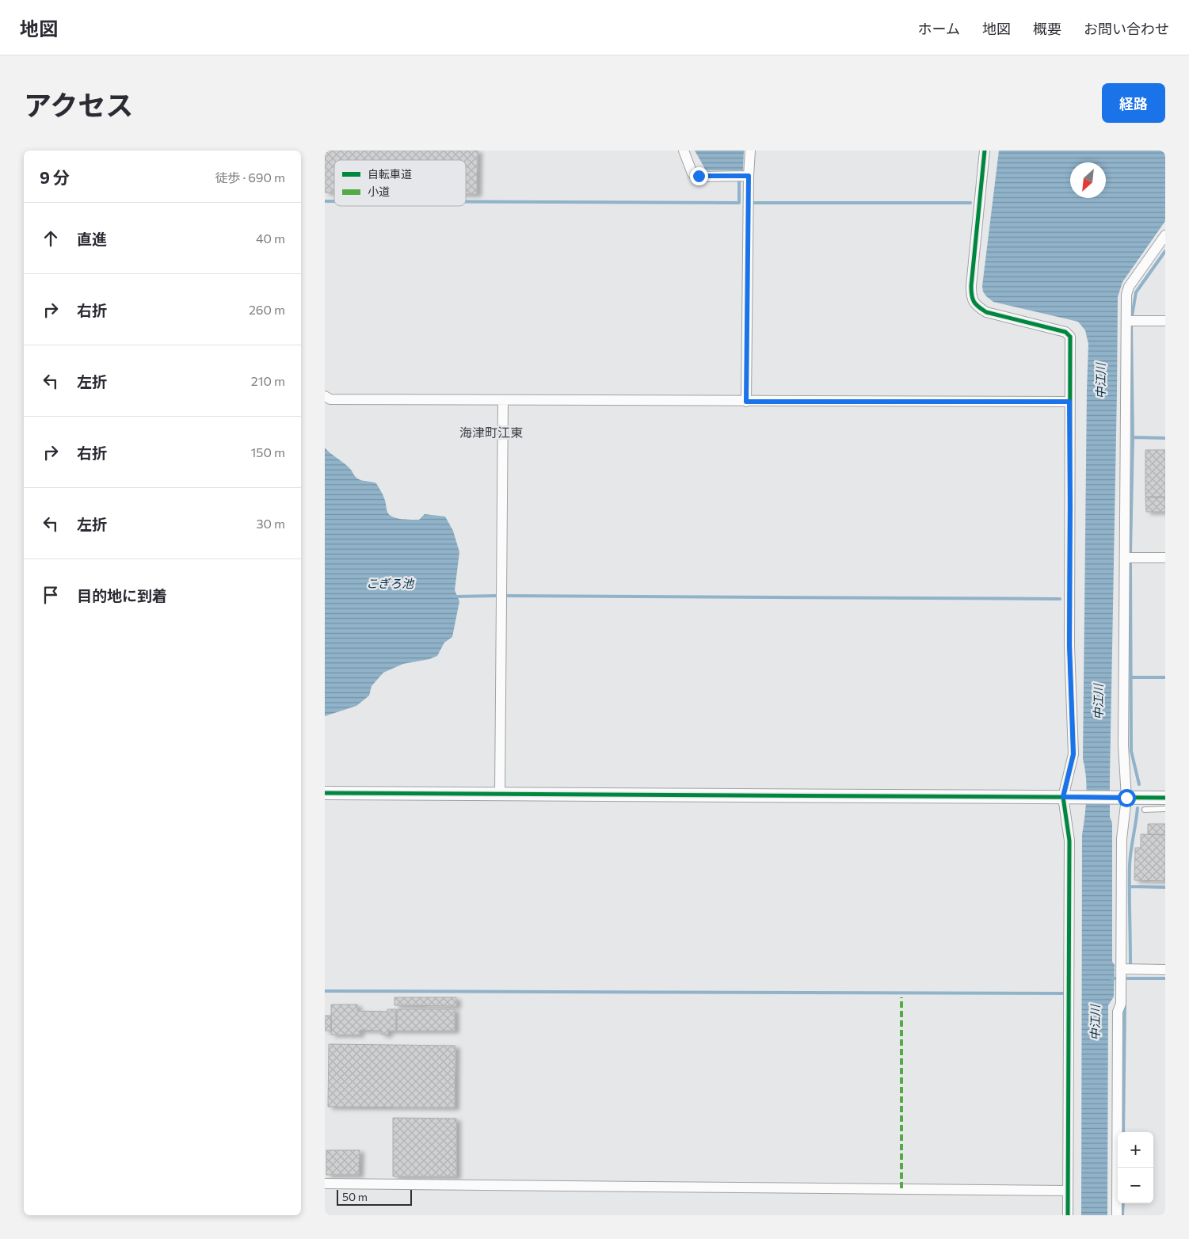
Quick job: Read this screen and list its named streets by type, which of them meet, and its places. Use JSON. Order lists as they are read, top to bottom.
{
  "districts": ["海津町江東"],
  "water": ["中江川", "こぎろ池"],
  "legend": ["自転車道", "小道"],
  "scale_bar": "50 m",
  "north": "bottom left",
  "page": {
    "header": "地図",
    "nav": [
      "ホーム",
      "地図",
      "概要",
      "お問い合わせ"
    ],
    "title": "アクセス",
    "buttons": "経路",
    "heading": ["9 分", "徒歩 · 690 m"],
    "list": [
      ["直進", "40 m"],
      ["右折", "260 m"],
      ["左折", "210 m"],
      ["右折", "150 m"],
      ["左折", "30 m"],
      "目的地に到着"
    ],
    "map_buttons": ["+", "−"],
    "scale": "50 m"
  }
}
